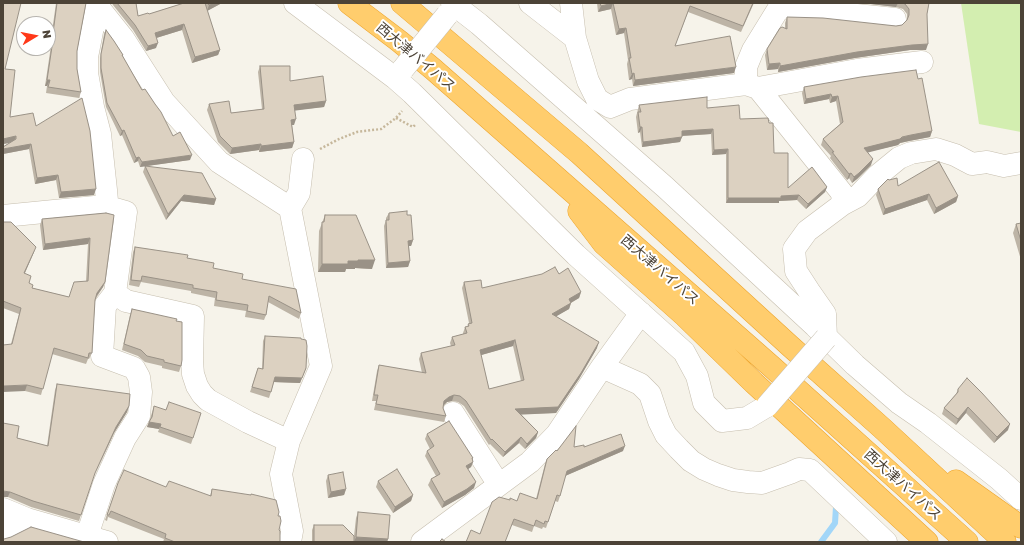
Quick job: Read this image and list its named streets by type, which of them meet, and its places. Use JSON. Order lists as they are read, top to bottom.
{
  "streets": {
    "highway": ["西大津バイパス"]
  },
  "north": "right"
}
